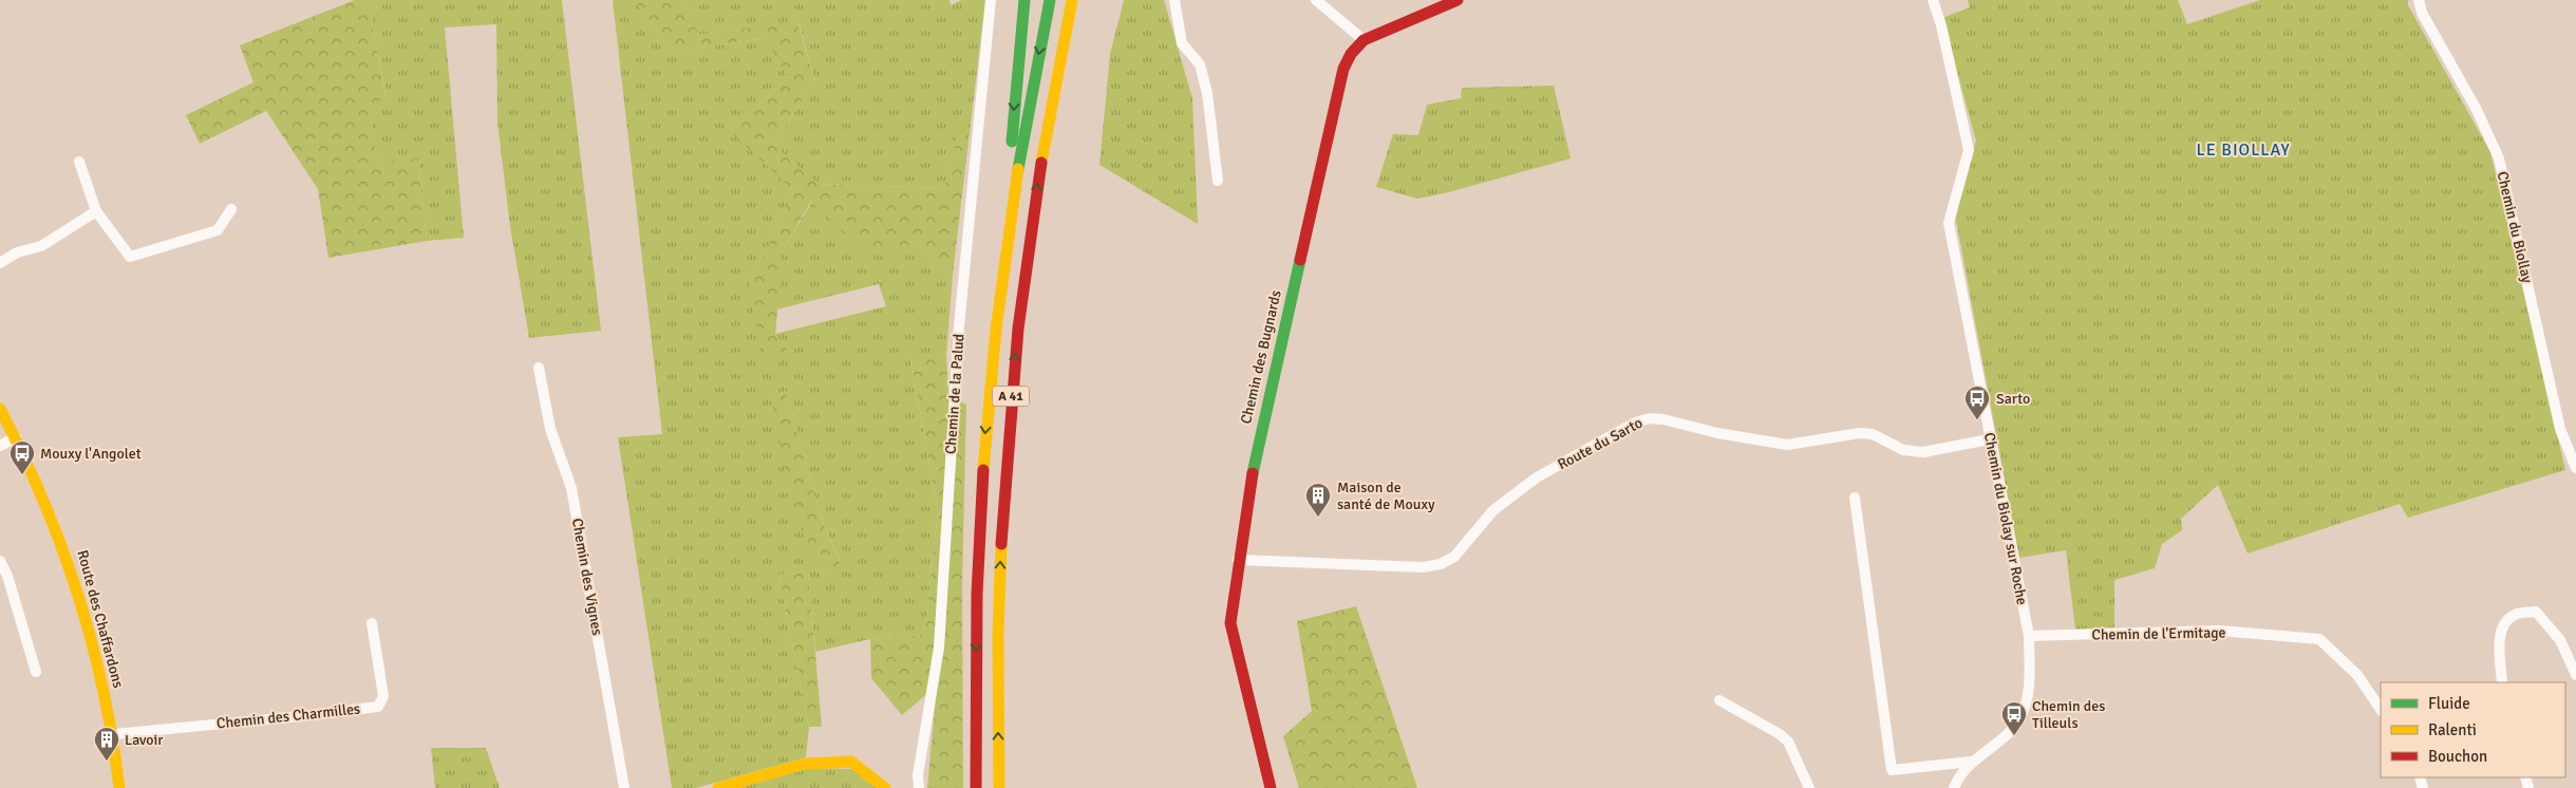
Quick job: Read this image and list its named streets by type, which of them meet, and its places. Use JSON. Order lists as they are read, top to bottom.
{
  "streets": {
    "main road": ["Chemin des Bugnards", "A 41", "Route des Chaffardons"],
    "street": [
      "Chemin du Biollay",
      "Chemin de la Palud",
      "Route du Sarto",
      "Chemin du Biolay sur Roche",
      "Chemin des Vignes",
      "Chemin de l'Ermitage",
      "Chemin des Charmilles"
    ]
  },
  "crossings": [
    ["Chemin des Bugnards", "Route du Sarto"],
    ["Route du Sarto", "Chemin du Biolay sur Roche"],
    ["Chemin du Biolay sur Roche", "Chemin de l'Ermitage"],
    ["Route des Chaffardons", "Chemin des Charmilles"]
  ],
  "districts": ["LE BIOLLAY"],
  "places": {
    "bus stop": ["Sarto", "Mouxy l'Angolet", "Chemin des Tilleuls"],
    "building": ["Maison de santé de Mouxy", "Lavoir"]
  },
  "legend": ["Fluide", "Ralenti", "Bouchon"]
}
